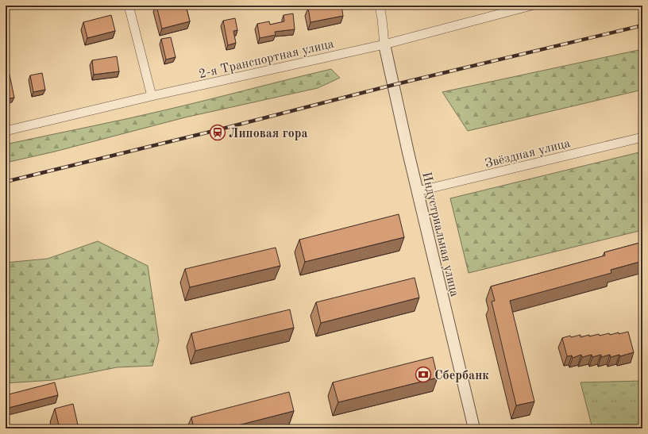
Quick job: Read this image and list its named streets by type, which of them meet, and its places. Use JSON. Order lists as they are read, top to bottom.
{
  "streets": {
    "street": ["2-я Транспортная улица", "Звёздная улица", "Индустриальная улица"]
  },
  "crossings": [
    ["2-я Транспортная улица", "Индустриальная улица"],
    ["Звёздная улица", "Индустриальная улица"]
  ],
  "places": {
    "station": ["Липовая гора"],
    "bank": ["Сбербанк"]
  }
}
